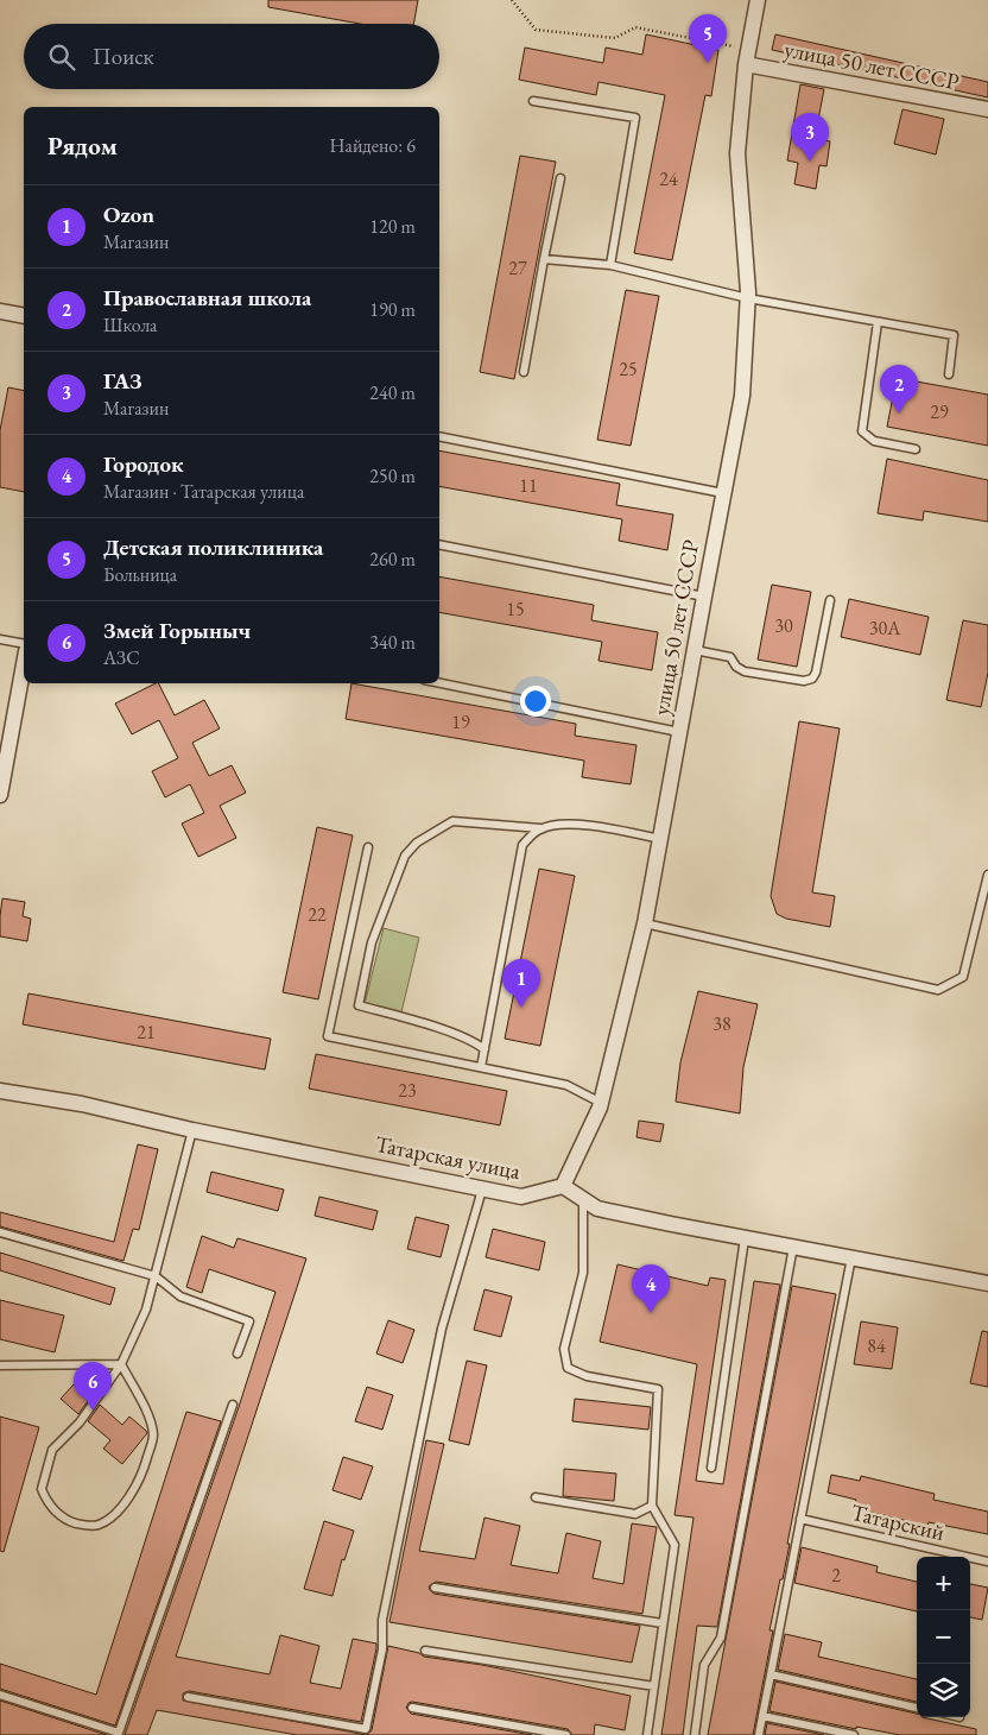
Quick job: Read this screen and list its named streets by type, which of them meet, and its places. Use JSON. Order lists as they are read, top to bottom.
{
  "streets": {
    "street": ["улица 50 лет СССР", "Татарская улица"],
    "lane": ["Татарский"]
  },
  "crossings": [
    ["улица 50 лет СССР", "Татарская улица"]
  ],
  "house_numbers": [
    "24",
    "27",
    "25",
    "29",
    "11",
    "15",
    "30",
    "30А",
    "19",
    "22",
    "38",
    "21",
    "23",
    "84",
    "2"
  ],
  "page": {
    "pins": [
      "5",
      "3",
      "2",
      "1",
      "4",
      "6"
    ],
    "search": "Поиск",
    "heading": ["Рядом", "Найдено: 6"],
    "list": [
      {
        "mark": "1",
        "name": "Ozon",
        "note": "Магазин",
        "value": "120 m"
      },
      {
        "mark": "2",
        "name": "Православная школа",
        "note": "Школа",
        "value": "190 m"
      },
      {
        "mark": "3",
        "name": "ГАЗ",
        "note": "Магазин",
        "value": "240 m"
      },
      {
        "mark": "4",
        "name": "Городок",
        "note": "Магазин · Татарская улица",
        "value": "250 m"
      },
      {
        "mark": "5",
        "name": "Детская поликлиника",
        "note": "Больница",
        "value": "260 m"
      },
      {
        "mark": "6",
        "name": "Змей Горыныч",
        "note": "АЗС",
        "value": "340 m"
      }
    ],
    "map_buttons": ["+", "−"]
  }
}
